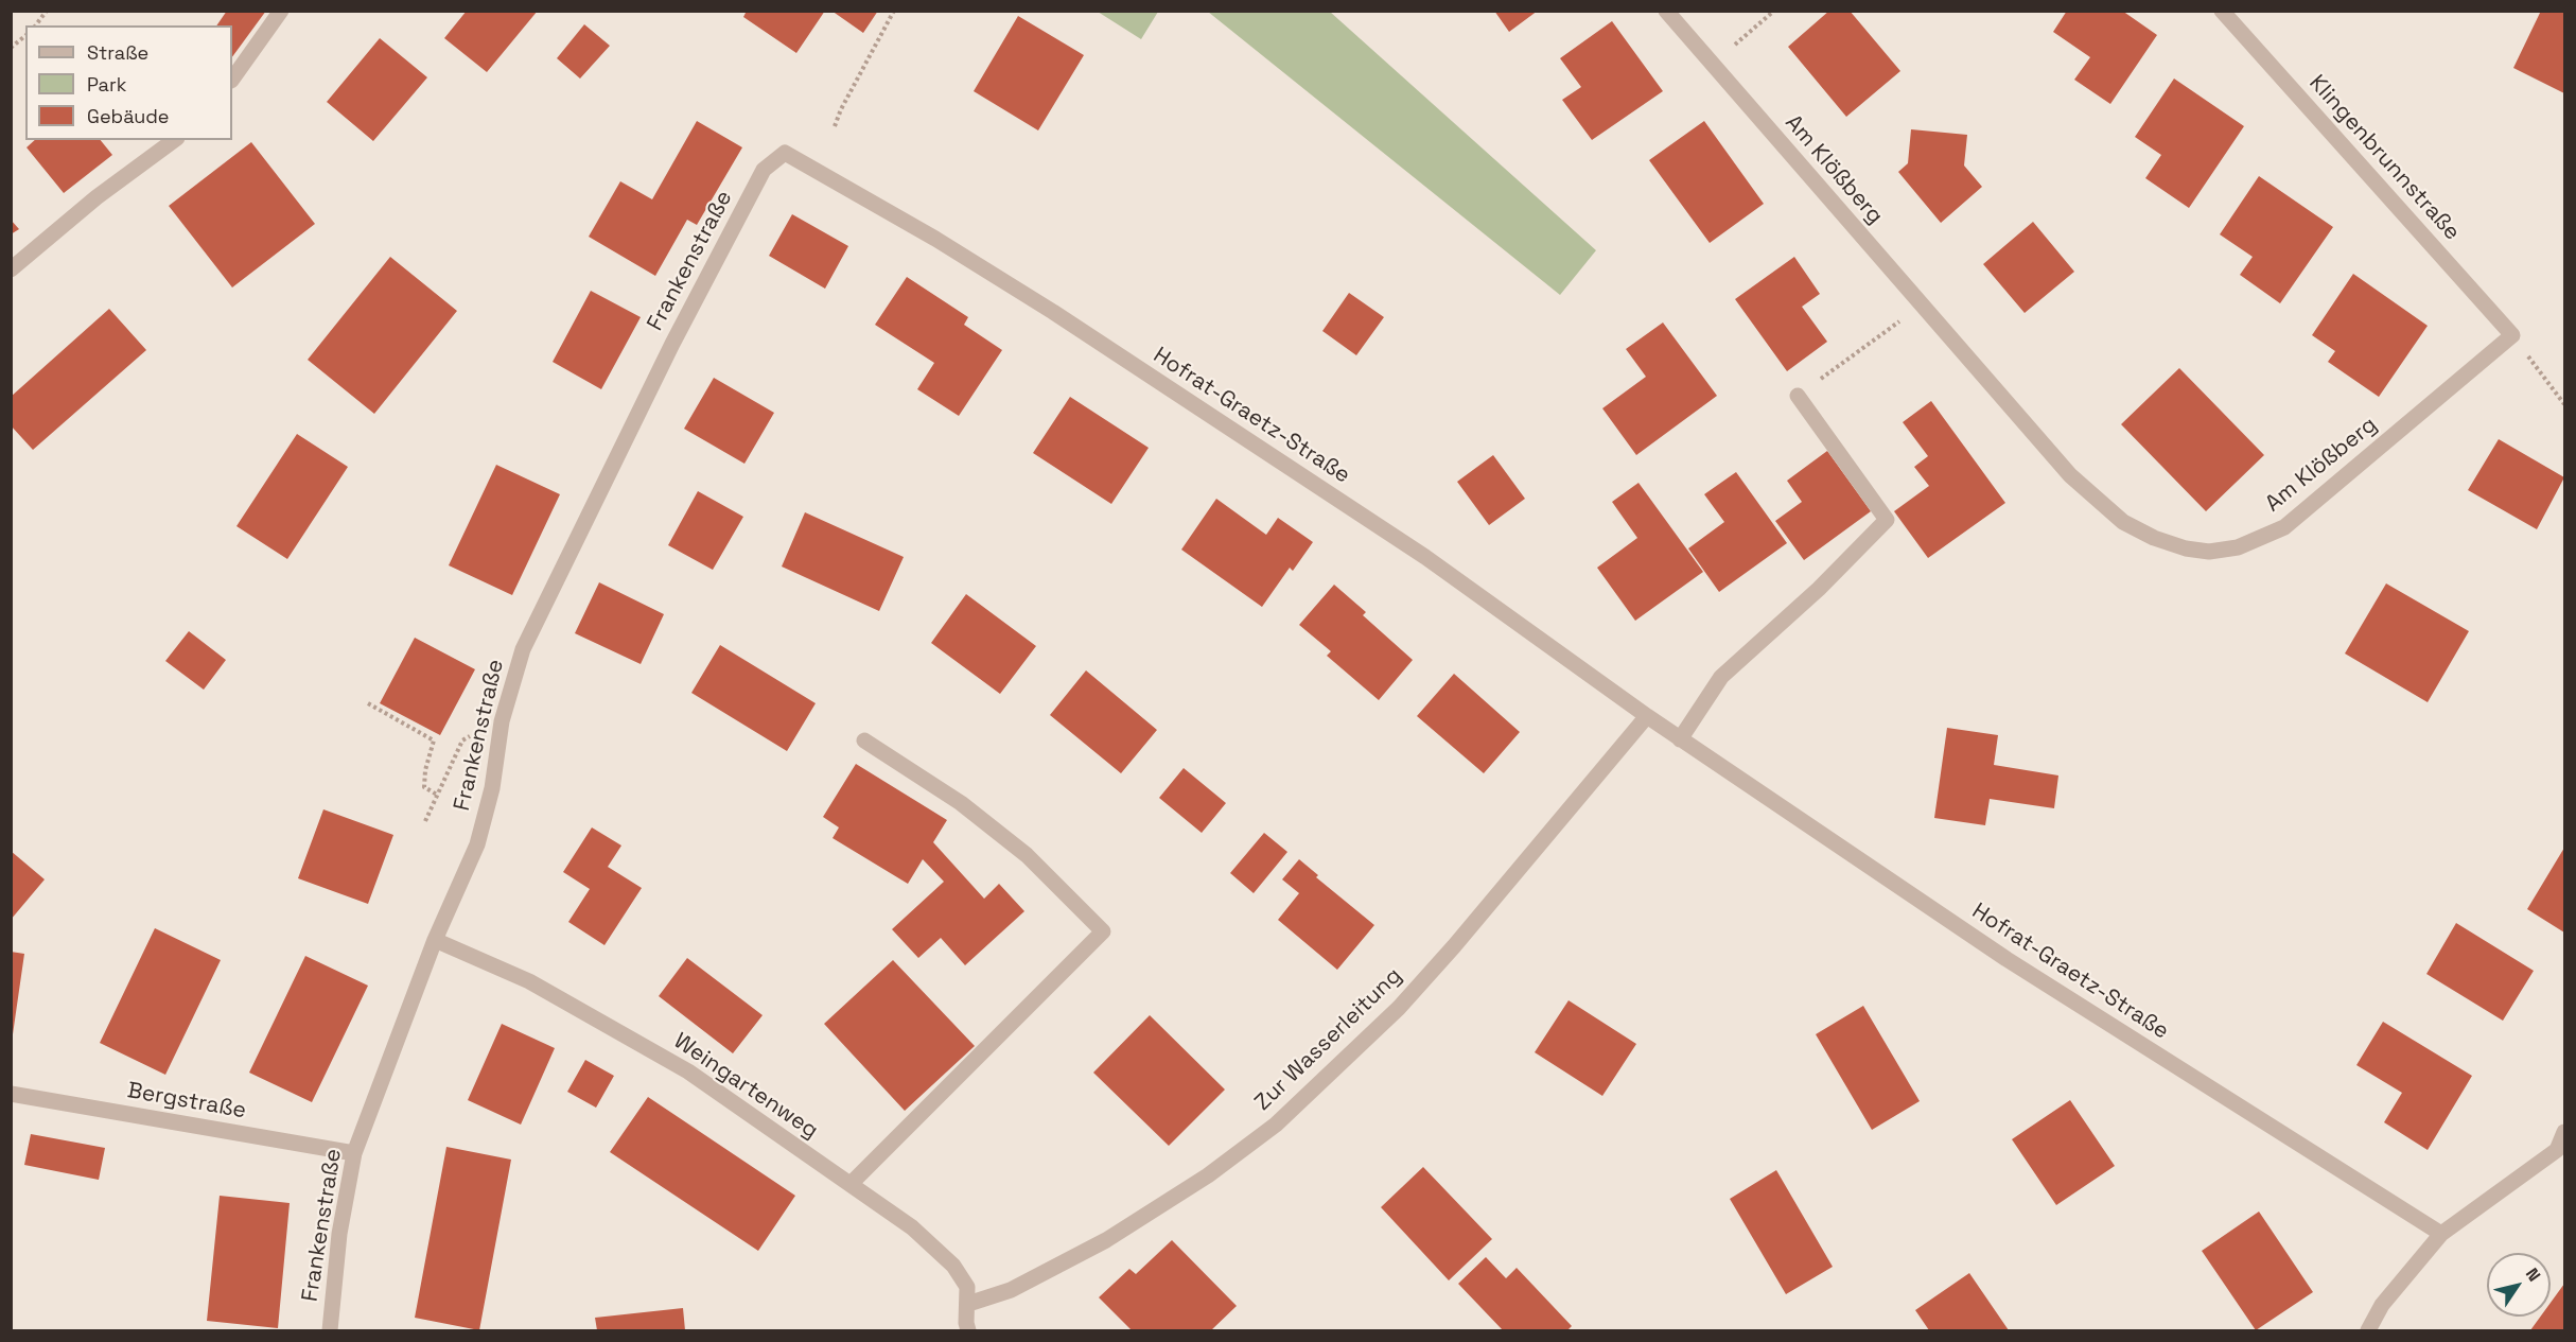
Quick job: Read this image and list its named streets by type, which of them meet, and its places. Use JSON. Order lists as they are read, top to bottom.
{
  "streets": {
    "street": [
      "Klingenbrunnstraße",
      "Am Klößberg",
      "Frankenstraße",
      "Hofrat-Graetz-Straße",
      "Zur Wasserleitung",
      "Weingartenweg",
      "Bergstraße"
    ]
  },
  "crossings": [
    ["Klingenbrunnstraße", "Am Klößberg"],
    ["Frankenstraße", "Hofrat-Graetz-Straße"],
    ["Frankenstraße", "Weingartenweg"],
    ["Frankenstraße", "Bergstraße"],
    ["Hofrat-Graetz-Straße", "Zur Wasserleitung"],
    ["Zur Wasserleitung", "Weingartenweg"]
  ],
  "legend": ["Straße", "Park", "Gebäude"],
  "north": "top right"
}
